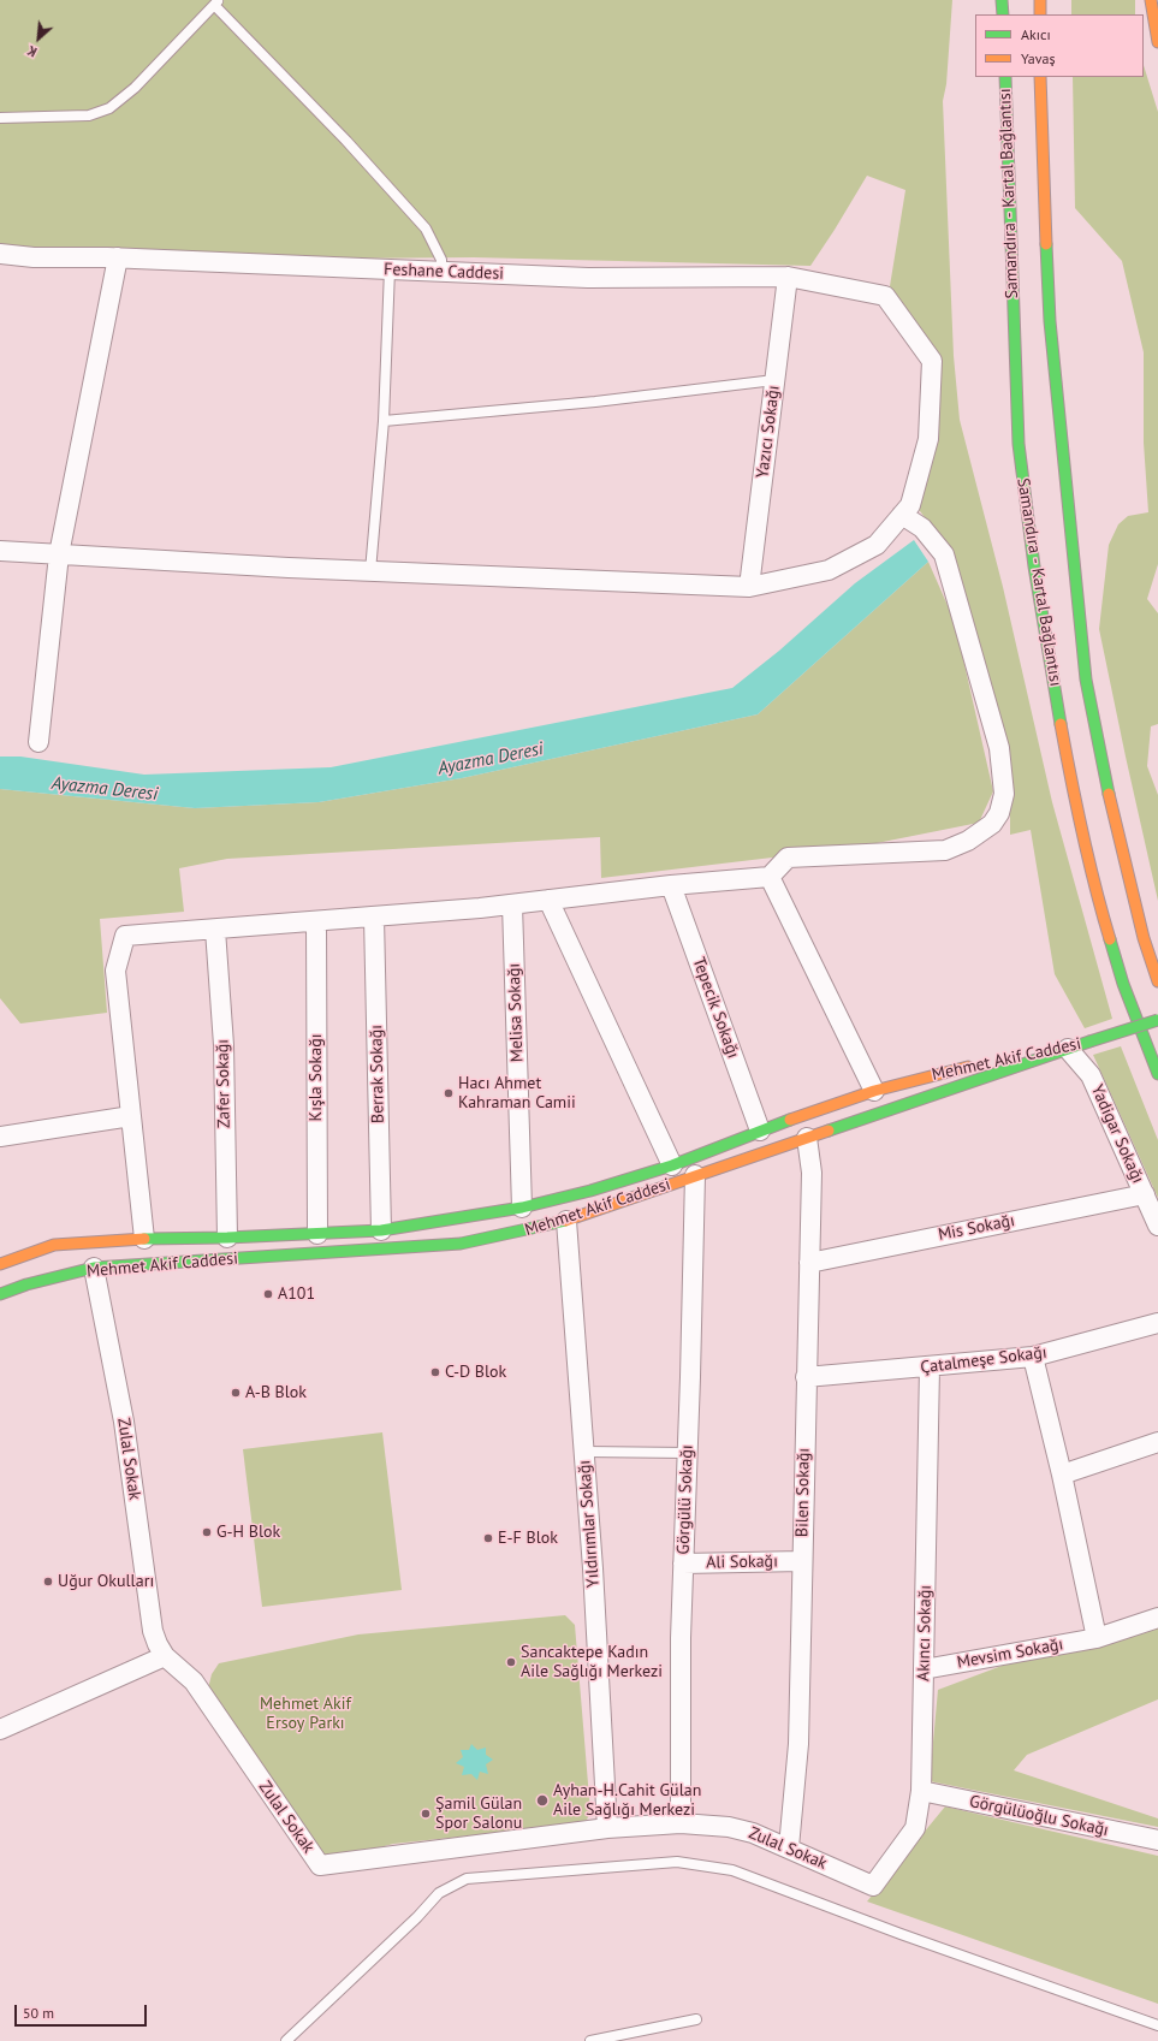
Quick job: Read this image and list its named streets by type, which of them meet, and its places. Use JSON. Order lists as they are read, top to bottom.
{
  "streets": {
    "main road": ["Samandıra - Kartal Bağlantısı", "Mehmet Akif Caddesi"],
    "street": [
      "Feshane Caddesi",
      "Yazıcı Sokağı",
      "Tepecik Sokağı",
      "Melisa Sokağı",
      "Berrak Sokağı",
      "Kışla Sokağı",
      "Zafer Sokağı",
      "Yadigar Sokağı",
      "Mis Sokağı",
      "Çatalmeşe Sokağı",
      "Zulal Sokak",
      "Bilen Sokağı",
      "Görgülü Sokağı",
      "Yıldırımlar Sokağı",
      "Ali Sokağı",
      "Akıncı Sokağı",
      "Mevsim Sokağı",
      "Görgülüoğlu Sokağı"
    ]
  },
  "crossings": [
    ["Feshane Caddesi", "Yazıcı Sokağı"],
    ["Tepecik Sokağı", "Mehmet Akif Caddesi"],
    ["Melisa Sokağı", "Mehmet Akif Caddesi"],
    ["Mehmet Akif Caddesi", "Berrak Sokağı"],
    ["Mehmet Akif Caddesi", "Kışla Sokağı"],
    ["Mehmet Akif Caddesi", "Zafer Sokağı"],
    ["Mehmet Akif Caddesi", "Yadigar Sokağı"],
    ["Mehmet Akif Caddesi", "Zulal Sokak"],
    ["Mehmet Akif Caddesi", "Bilen Sokağı"],
    ["Mehmet Akif Caddesi", "Görgülü Sokağı"],
    ["Mehmet Akif Caddesi", "Yıldırımlar Sokağı"],
    ["Yadigar Sokağı", "Mis Sokağı"],
    ["Mis Sokağı", "Bilen Sokağı"],
    ["Çatalmeşe Sokağı", "Bilen Sokağı"],
    ["Çatalmeşe Sokağı", "Akıncı Sokağı"],
    ["Zulal Sokak", "Bilen Sokağı"],
    ["Zulal Sokak", "Görgülü Sokağı"],
    ["Zulal Sokak", "Yıldırımlar Sokağı"],
    ["Zulal Sokak", "Akıncı Sokağı"],
    ["Bilen Sokağı", "Ali Sokağı"],
    ["Görgülü Sokağı", "Ali Sokağı"],
    ["Akıncı Sokağı", "Mevsim Sokağı"],
    ["Akıncı Sokağı", "Görgülüoğlu Sokağı"]
  ],
  "water": ["Ayazma Deresi"],
  "parks": ["Mehmet Akif Ersoy Parkı"],
  "places": [
    "Hacı Ahmet Kahraman Camii",
    "A101",
    "C-D Blok",
    "A-B Blok",
    "G-H Blok",
    "E-F Blok",
    "Uğur Okulları",
    "Sancaktepe Kadın Aile Sağlığı Merkezi",
    "Ayhan-H.Cahit Gülan Aile Sağlığı Merkezi",
    "Şamil Gülan Spor Salonu"
  ],
  "legend": ["Akıcı", "Yavaş"],
  "scale_bar": "50 m",
  "north": "bottom left"
}
